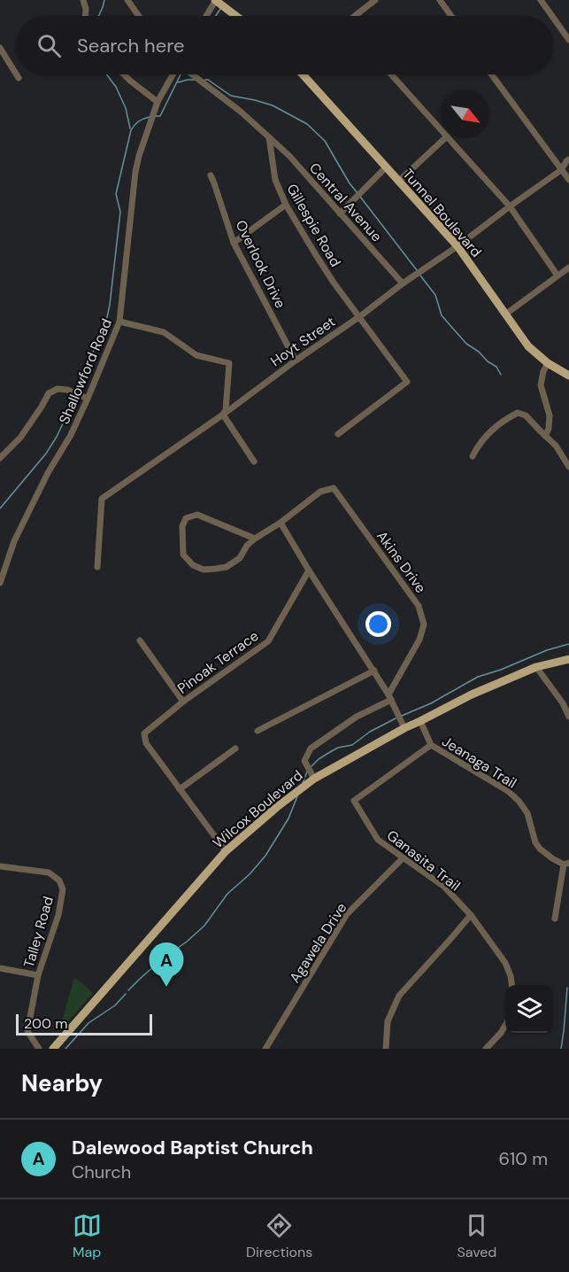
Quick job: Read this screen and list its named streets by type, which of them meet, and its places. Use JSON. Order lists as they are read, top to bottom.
{
  "streets": {
    "main road": ["Tunnel Boulevard", "Wilcox Boulevard"],
    "street": [
      "Central Avenue",
      "Gillespie Road",
      "Overlook Drive",
      "Hoyt Street",
      "Shallowford Road",
      "Akins Drive",
      "Pinoak Terrace",
      "Jeanaga Trail",
      "Ganasita Trail",
      "Talley Road",
      "Agawela Drive"
    ]
  },
  "crossings": [
    ["Central Avenue", "Gillespie Road"],
    ["Central Avenue", "Hoyt Street"],
    ["Tunnel Boulevard", "Hoyt Street"],
    ["Gillespie Road", "Hoyt Street"],
    ["Overlook Drive", "Hoyt Street"],
    ["Jeanaga Trail", "Wilcox Boulevard"],
    ["Jeanaga Trail", "Ganasita Trail"],
    ["Ganasita Trail", "Agawela Drive"]
  ],
  "scale_bar": "200 m",
  "north": "bottom right",
  "page": {
    "search": "Search here",
    "pins": "A",
    "scale": "200 m",
    "heading": "Nearby",
    "list": [
      {
        "mark": "A",
        "name": "Dalewood Baptist Church",
        "note": "Church",
        "value": "610 m"
      }
    ],
    "nav": ["Map", "Directions", "Saved"]
  }
}
